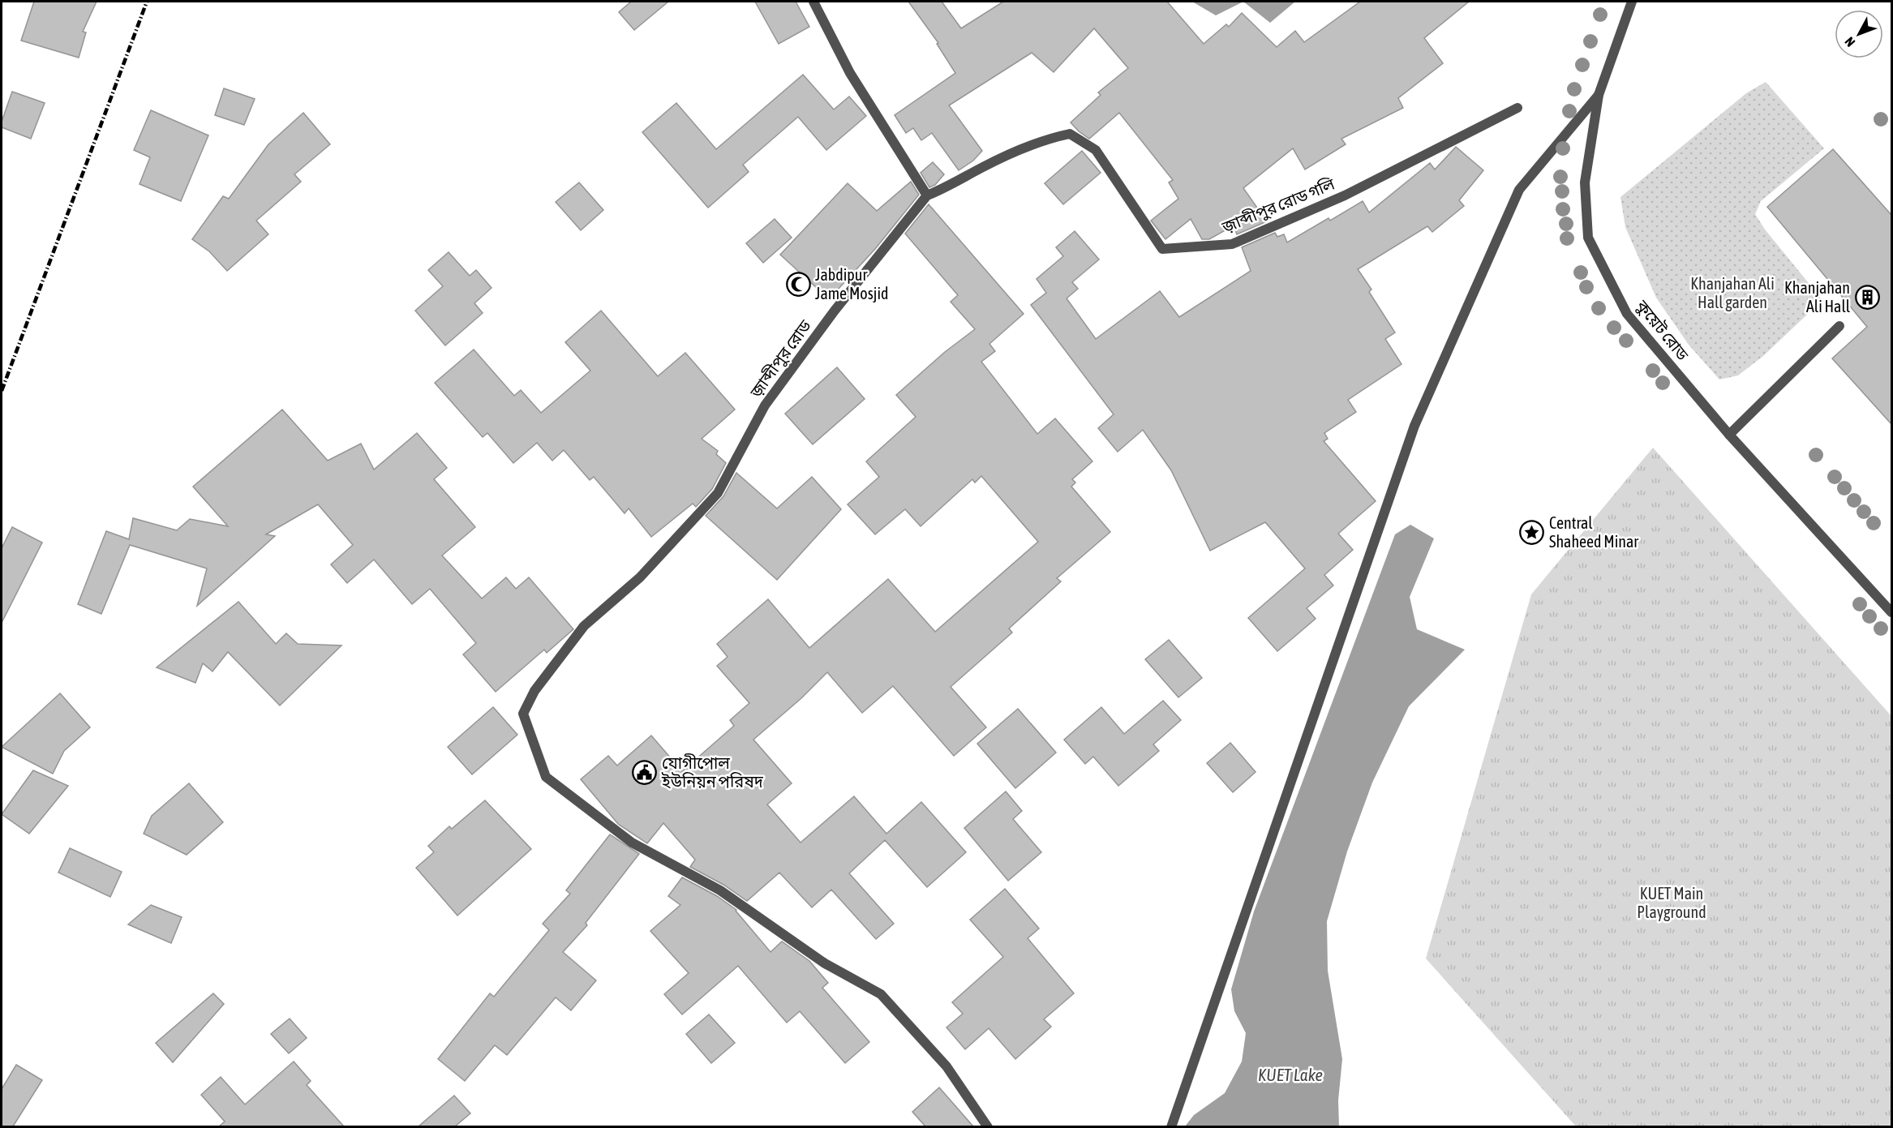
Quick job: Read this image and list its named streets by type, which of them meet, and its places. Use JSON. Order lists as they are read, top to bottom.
{
  "streets": {
    "street": ["জ়াব্দীপুর রোড গলি", "কুয়েট রোড", "জ়াব্দীপুর রোড"]
  },
  "crossings": [
    ["জ়াব্দীপুর রোড গলি", "জ়াব্দীপুর রোড"]
  ],
  "water": ["KUET Lake"],
  "parks": ["Khanjahan Ali Hall garden", "KUET Main Playground"],
  "places": {
    "mosque": ["Jabdipur Jame Mosjid"],
    "building": ["Khanjahan Ali Hall"],
    "place": ["Central Shaheed Minar"],
    "public building": ["যোগীপোল ইউনিয়ন পরিষদ"]
  },
  "north": "bottom left"
}
